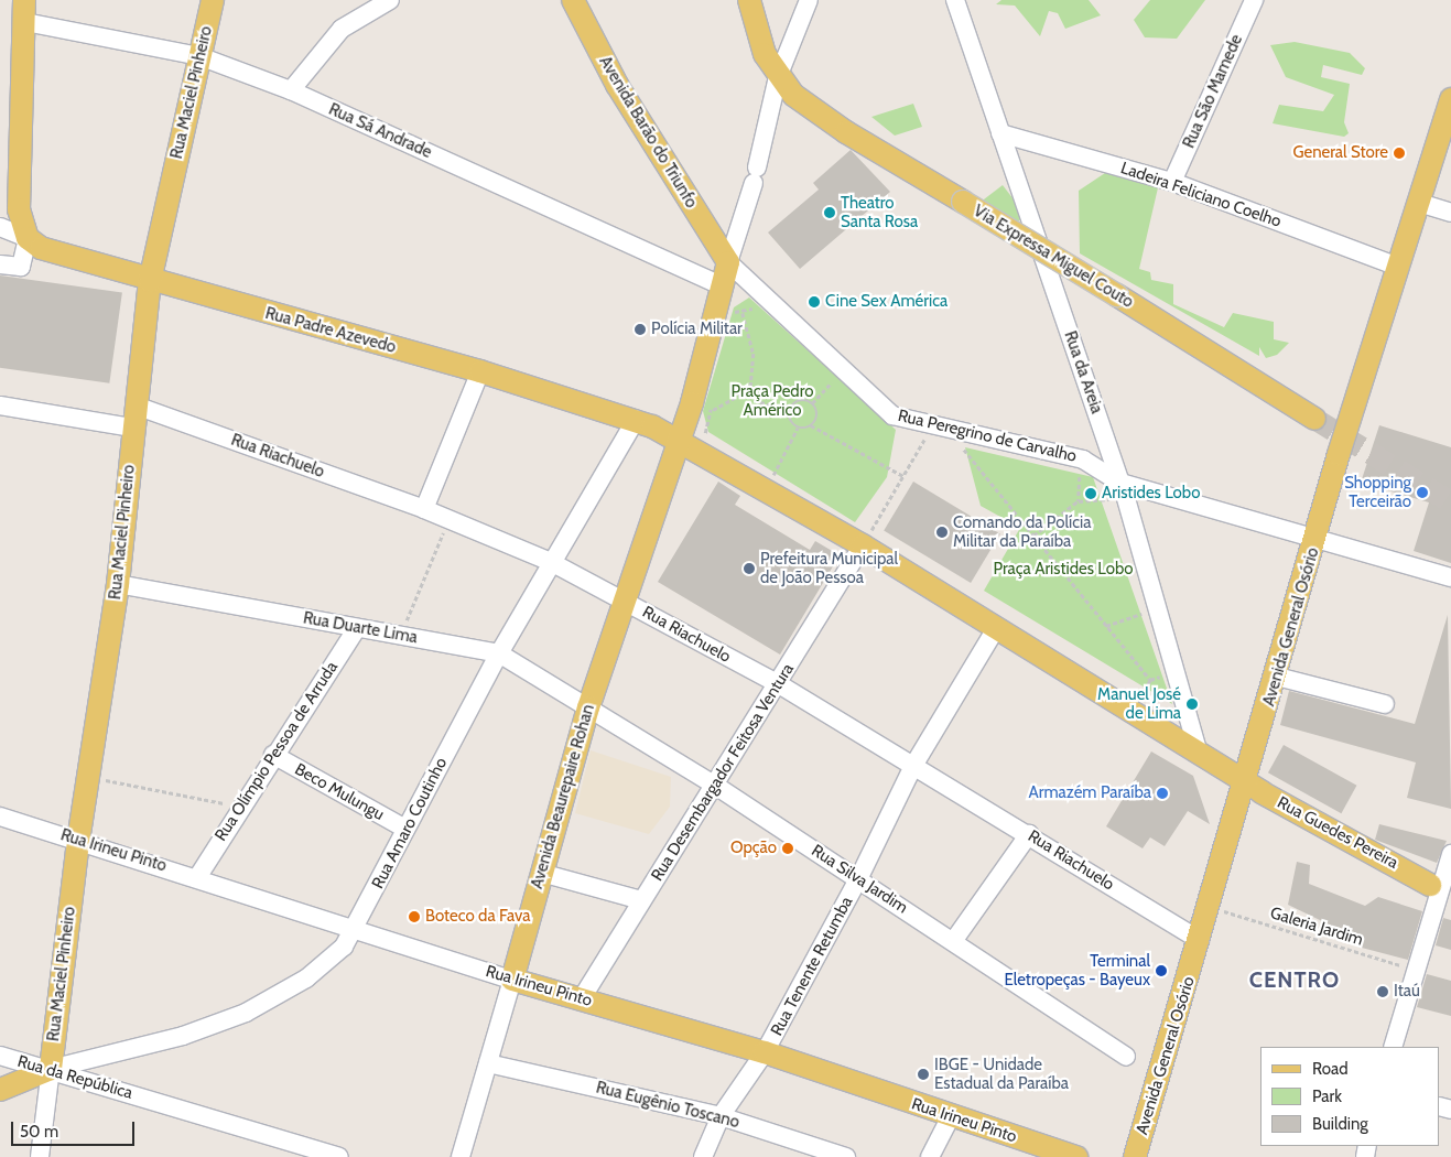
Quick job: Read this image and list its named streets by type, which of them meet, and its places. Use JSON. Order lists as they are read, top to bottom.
{
  "streets": {
    "main road": [
      "Rua Maciel Pinheiro",
      "Avenida Barão do Triunfo",
      "Via Expressa Miguel Couto",
      "Rua Padre Azevedo",
      "Avenida General Osório",
      "Avenida Beaurepaire Rohan",
      "Rua Guedes Pereira",
      "Rua Irineu Pinto"
    ],
    "street": [
      "Rua São Mamede",
      "Rua Sá Andrade",
      "Ladeira Feliciano Coelho",
      "Rua da Areia",
      "Rua Peregrino de Carvalho",
      "Rua Riachuelo",
      "Rua Duarte Lima",
      "Rua Olímpio Pessoa de Arruda",
      "Rua Desembargador Feitosa Ventura",
      "Beco Mulungu",
      "Rua Amaro Coutinho",
      "Rua Silva Jardim",
      "Rua Tenente Retumba",
      "Rua da República",
      "Rua Eugênio Toscano"
    ],
    "path": ["Galeria Jardim"]
  },
  "crossings": [
    ["Rua São Mamede", "Ladeira Feliciano Coelho"],
    ["Rua Maciel Pinheiro", "Rua Sá Andrade"],
    ["Rua Maciel Pinheiro", "Rua Padre Azevedo"],
    ["Rua Maciel Pinheiro", "Rua Riachuelo"],
    ["Rua Maciel Pinheiro", "Rua Duarte Lima"],
    ["Rua Maciel Pinheiro", "Rua Amaro Coutinho"],
    ["Rua Maciel Pinheiro", "Rua Irineu Pinto"],
    ["Rua Maciel Pinheiro", "Rua da República"],
    ["Avenida Barão do Triunfo", "Rua Peregrino de Carvalho"],
    ["Ladeira Feliciano Coelho", "Rua da Areia"],
    ["Ladeira Feliciano Coelho", "Avenida General Osório"],
    ["Rua Padre Azevedo", "Avenida Beaurepaire Rohan"],
    ["Rua Padre Azevedo", "Rua Amaro Coutinho"],
    ["Rua da Areia", "Rua Peregrino de Carvalho"],
    ["Rua Peregrino de Carvalho", "Avenida General Osório"],
    ["Rua Riachuelo", "Avenida General Osório"],
    ["Rua Riachuelo", "Rua Desembargador Feitosa Ventura"],
    ["Rua Riachuelo", "Avenida Beaurepaire Rohan"],
    ["Rua Riachuelo", "Rua Amaro Coutinho"],
    ["Rua Riachuelo", "Rua Tenente Retumba"],
    ["Avenida General Osório", "Rua Guedes Pereira"],
    ["Avenida General Osório", "Galeria Jardim"],
    ["Rua Duarte Lima", "Rua Olímpio Pessoa de Arruda"],
    ["Rua Duarte Lima", "Avenida Beaurepaire Rohan"],
    ["Rua Duarte Lima", "Rua Amaro Coutinho"],
    ["Rua Duarte Lima", "Rua Silva Jardim"],
    ["Rua Olímpio Pessoa de Arruda", "Beco Mulungu"],
    ["Rua Olímpio Pessoa de Arruda", "Rua Irineu Pinto"],
    ["Rua Desembargador Feitosa Ventura", "Rua Irineu Pinto"],
    ["Rua Desembargador Feitosa Ventura", "Rua Silva Jardim"],
    ["Beco Mulungu", "Rua Amaro Coutinho"],
    ["Avenida Beaurepaire Rohan", "Rua Irineu Pinto"],
    ["Avenida Beaurepaire Rohan", "Rua Silva Jardim"],
    ["Avenida Beaurepaire Rohan", "Rua Eugênio Toscano"],
    ["Rua Amaro Coutinho", "Rua Irineu Pinto"],
    ["Rua Amaro Coutinho", "Rua da República"],
    ["Rua Irineu Pinto", "Rua Tenente Retumba"],
    ["Rua Silva Jardim", "Rua Tenente Retumba"],
    ["Rua Tenente Retumba", "Rua Eugênio Toscano"]
  ],
  "districts": ["CENTRO"],
  "parks": ["Praça Pedro Américo", "Praça Aristides Lobo"],
  "places": [
    "General Store",
    "Theatro Santa Rosa",
    "Cine Sex América",
    "Polícia Militar",
    "Shopping Terceirão",
    "Aristides Lobo",
    "Comando da Polícia Militar da Paraíba",
    "Prefeitura Municipal de João Pessoa",
    "Manuel José de Lima",
    "Armazém Paraíba",
    "Opção",
    "Boteco da Fava",
    "Terminal Eletropeças - Bayeux",
    "Itaú",
    "IBGE - Unidade Estadual da Paraíba"
  ],
  "legend": ["Road", "Park", "Building"],
  "scale_bar": "50 m"
}
